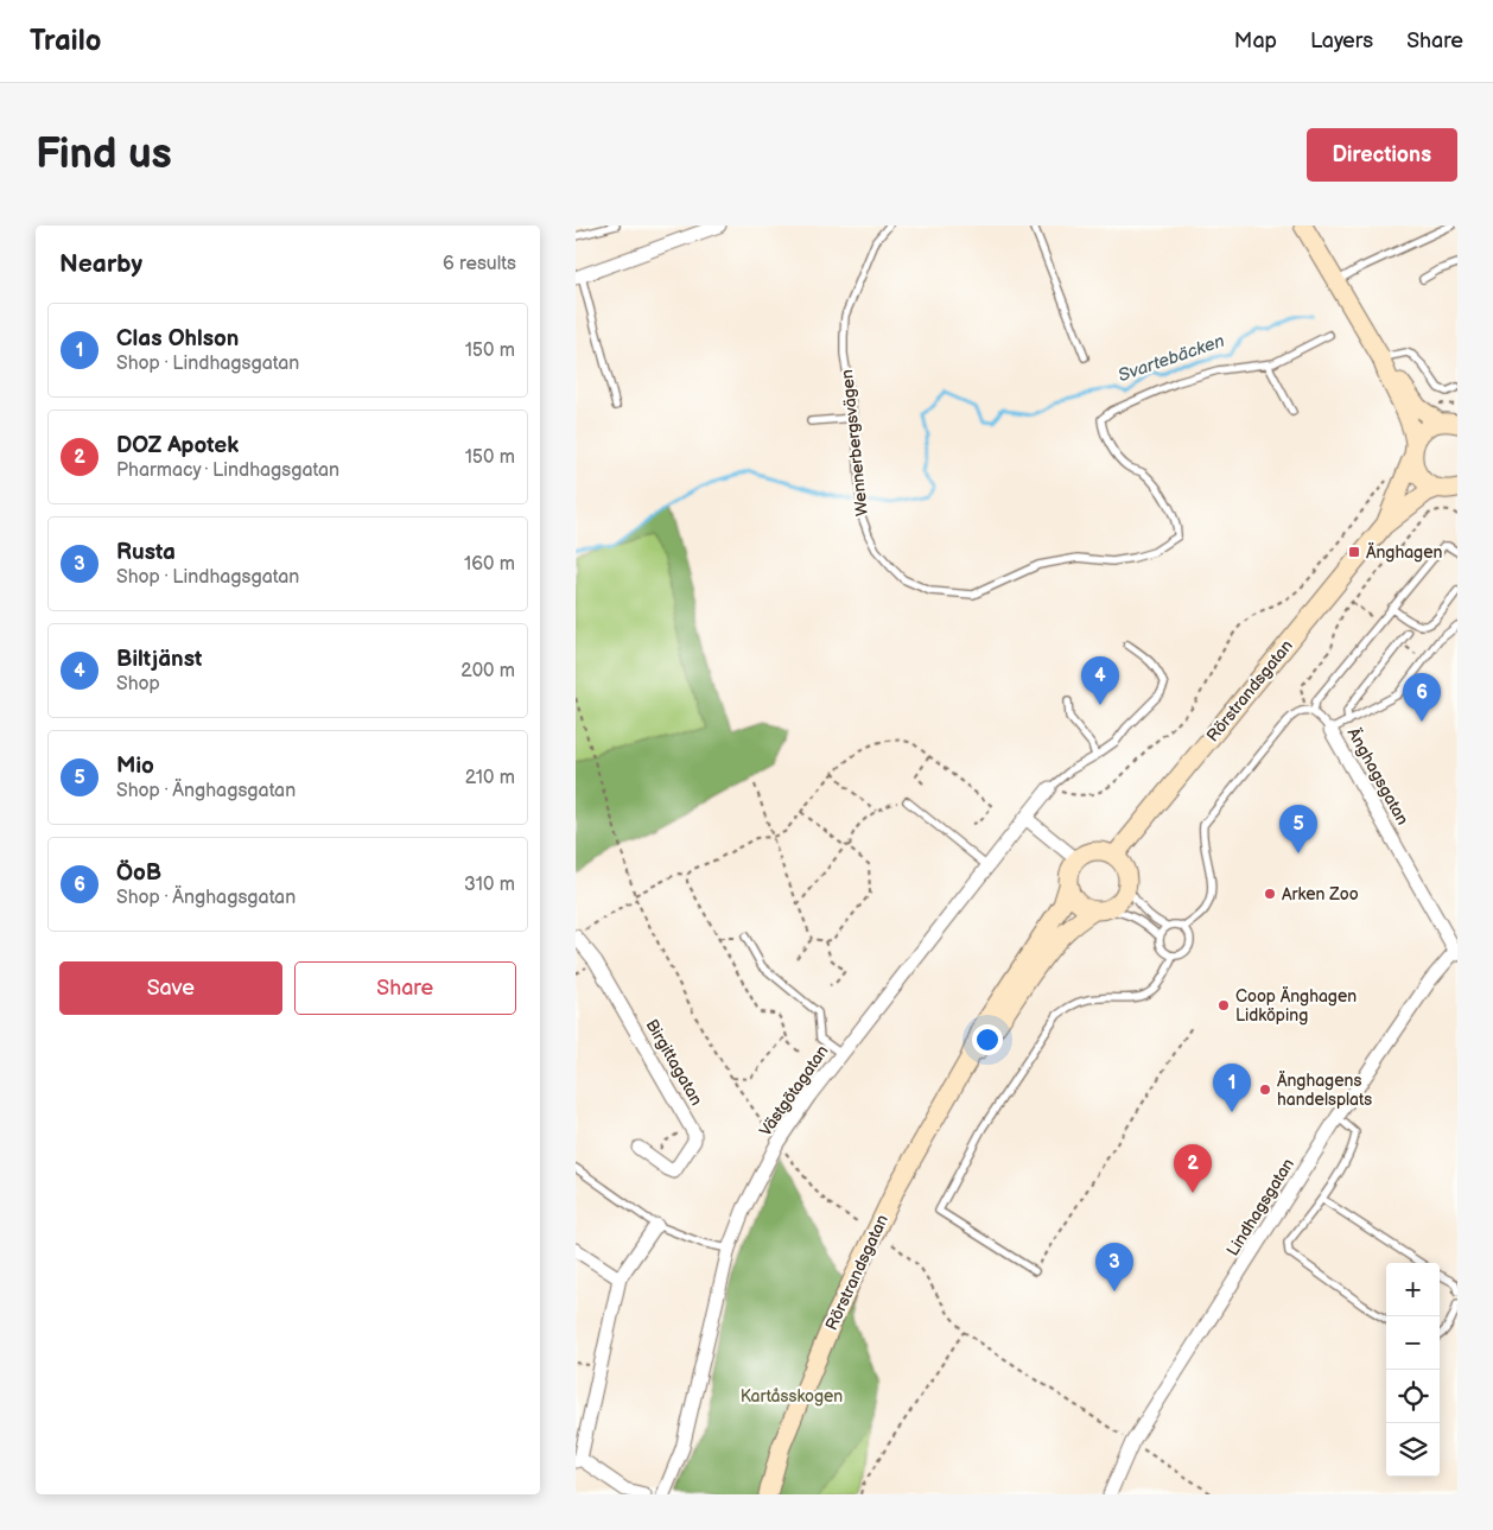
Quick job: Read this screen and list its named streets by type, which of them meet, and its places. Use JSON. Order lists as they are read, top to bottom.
{
  "streets": {
    "main road": ["Rörstrandsgatan"],
    "street": [
      "Änghagsgatan",
      "Birgittagatan",
      "Västgötagatan",
      "Lindhagsgatan"
    ],
    "lane": ["Wennerbergsvägen"]
  },
  "crossings": [
    ["Änghagsgatan", "Lindhagsgatan"]
  ],
  "water": ["Svartebäcken"],
  "parks": ["Kartåsskogen"],
  "places": {
    "transit": ["Änghagen"],
    "other": ["Arken Zoo", "Coop Änghagen Lidköping", "Änghagens handelsplats"]
  },
  "page": {
    "header": "Trailo",
    "nav": ["Map", "Layers", "Share"],
    "buttons": [
      "Directions",
      ["Save", "Share"]
    ],
    "title": "Find us",
    "heading": ["Nearby", "6 results"],
    "list": [
      {
        "mark": "1",
        "name": "Clas Ohlson",
        "note": "Shop · Lindhagsgatan",
        "value": "150 m"
      },
      {
        "mark": "2",
        "name": "DOZ Apotek",
        "note": "Pharmacy · Lindhagsgatan",
        "value": "150 m"
      },
      {
        "mark": "3",
        "name": "Rusta",
        "note": "Shop · Lindhagsgatan",
        "value": "160 m"
      },
      {
        "mark": "4",
        "name": "Biltjänst",
        "note": "Shop",
        "value": "200 m"
      },
      {
        "mark": "5",
        "name": "Mio",
        "note": "Shop · Änghagsgatan",
        "value": "210 m"
      },
      {
        "mark": "6",
        "name": "ÖoB",
        "note": "Shop · Änghagsgatan",
        "value": "310 m"
      }
    ],
    "pins": [
      "4",
      "6",
      "5",
      "1",
      "2",
      "3"
    ],
    "map_buttons": ["+", "−"]
  }
}
